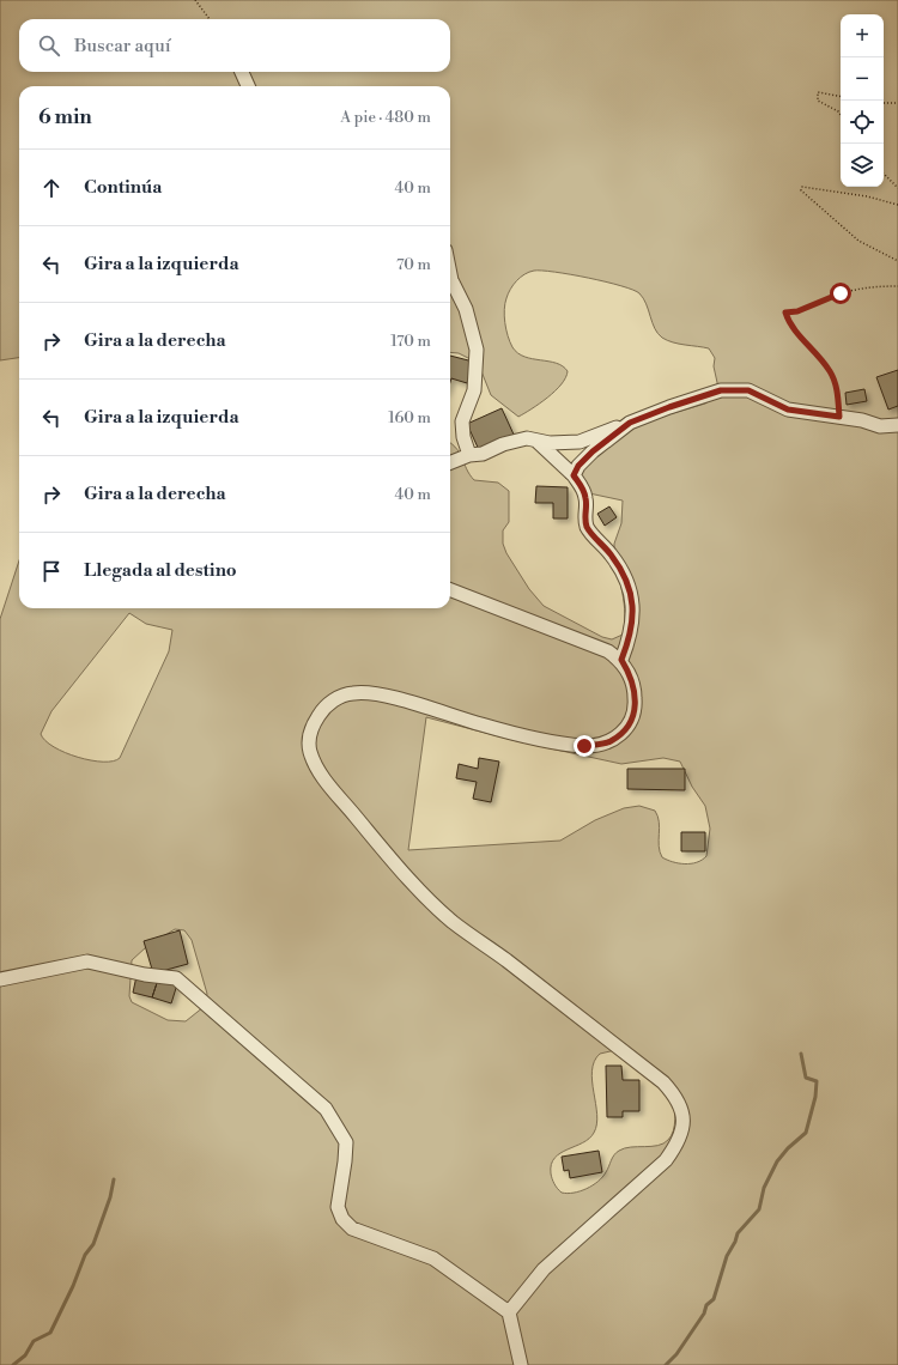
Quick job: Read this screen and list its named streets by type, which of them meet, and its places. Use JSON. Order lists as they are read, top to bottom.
{
  "page": {
    "map_buttons": ["+", "−"],
    "search": "Buscar aquí",
    "heading": ["6 min", "A pie · 480 m"],
    "list": [
      ["Continúa", "40 m"],
      ["Gira a la izquierda", "70 m"],
      ["Gira a la derecha", "170 m"],
      ["Gira a la izquierda", "160 m"],
      ["Gira a la derecha", "40 m"],
      "Llegada al destino"
    ]
  }
}
